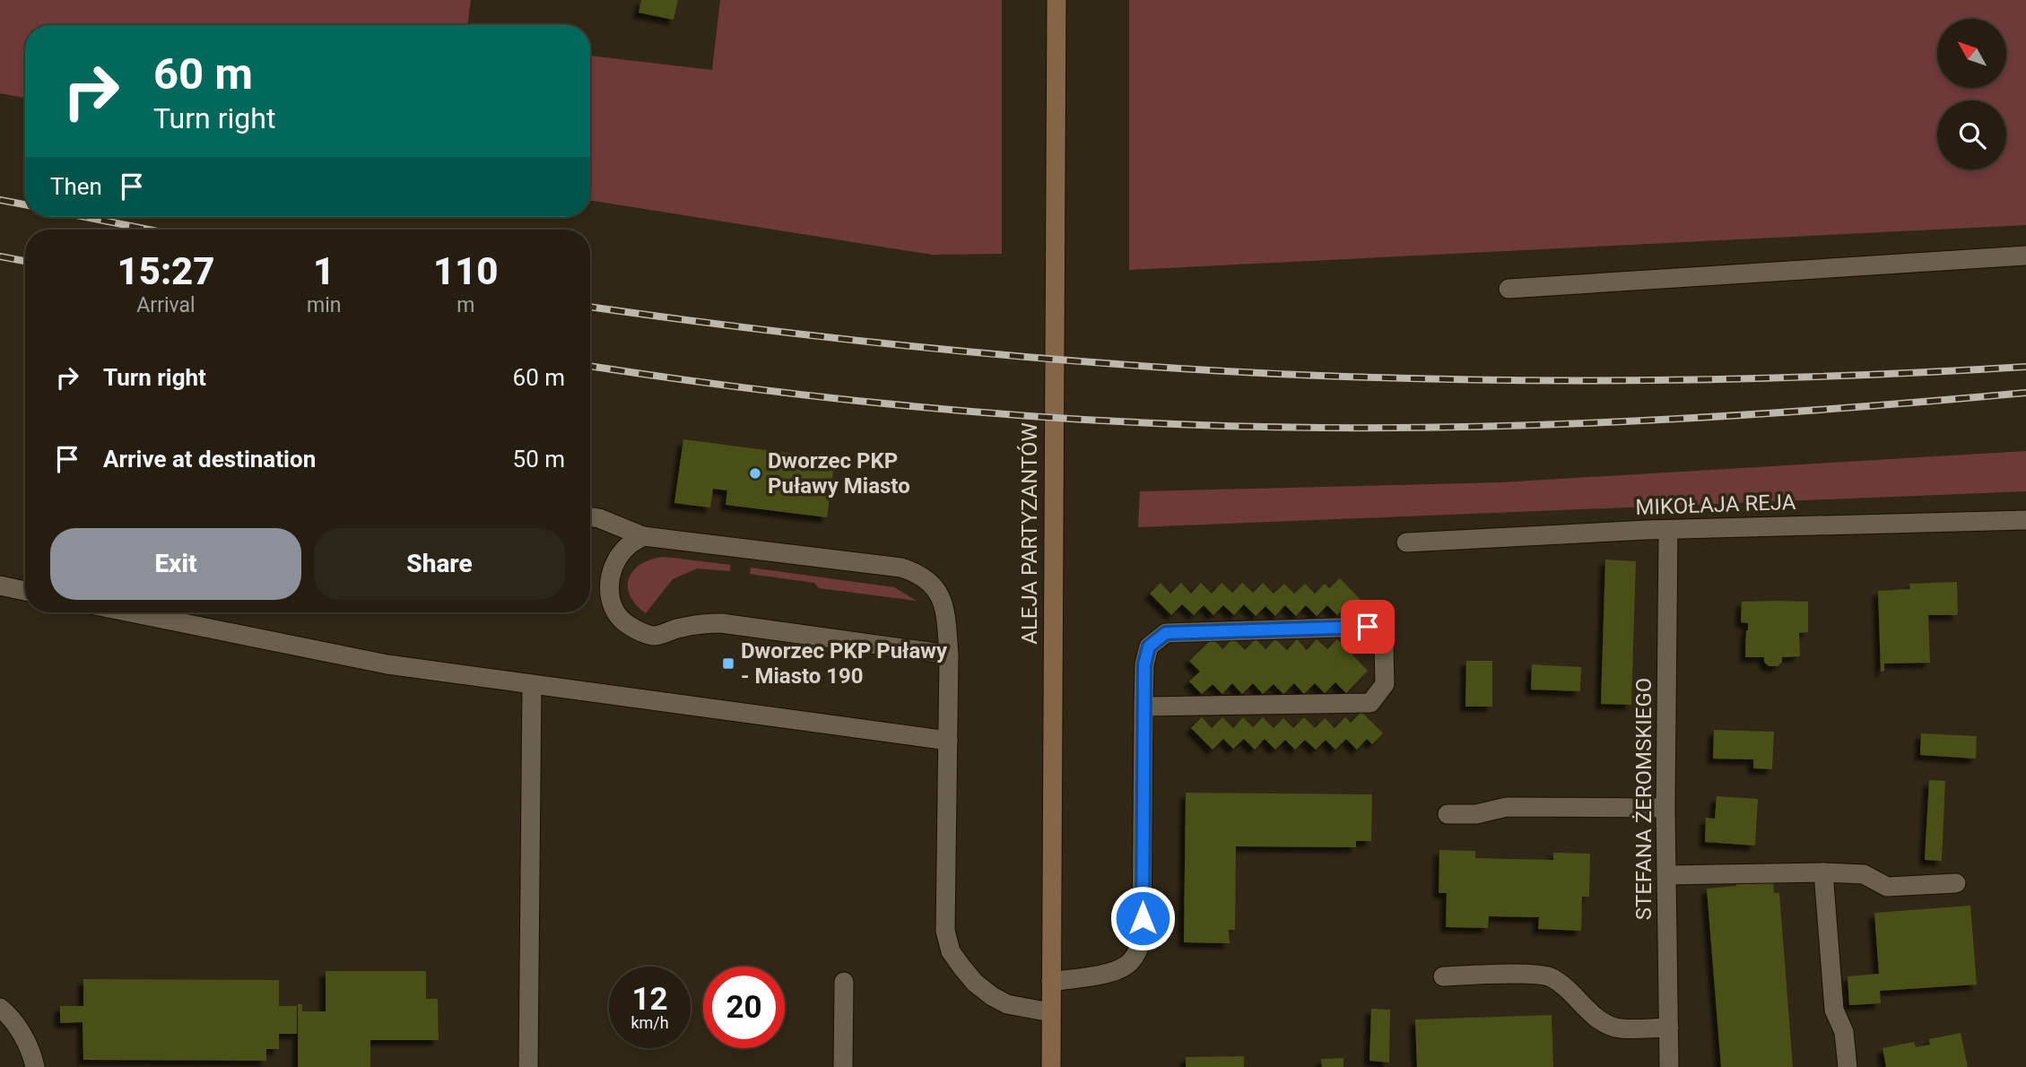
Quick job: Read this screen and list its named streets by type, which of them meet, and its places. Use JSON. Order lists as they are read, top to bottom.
{
  "streets": {
    "main road": ["ALEJA PARTYZANTÓW"],
    "street": ["MIKOŁAJA REJA", "STEFANA ŻEROMSKIEGO"]
  },
  "crossings": [
    ["MIKOŁAJA REJA", "STEFANA ŻEROMSKIEGO"]
  ],
  "places": {
    "other": ["Dworzec PKP Puławy Miasto"],
    "transit": ["Dworzec PKP Puławy - Miasto 190"]
  },
  "north": "top left",
  "page": {
    "turn": ["60 m", "Turn right"],
    "then": "Then",
    "eta": [
      "15:27",
      "Arrival",
      "1",
      "min",
      "110",
      "m"
    ],
    "list": [
      {
        "name": "Turn right",
        "value": "60 m"
      },
      {
        "name": "Arrive at destination",
        "value": "50 m"
      }
    ],
    "buttons": ["Exit", "Share"],
    "speed": "12 km/h",
    "limit": "20"
  }
}
